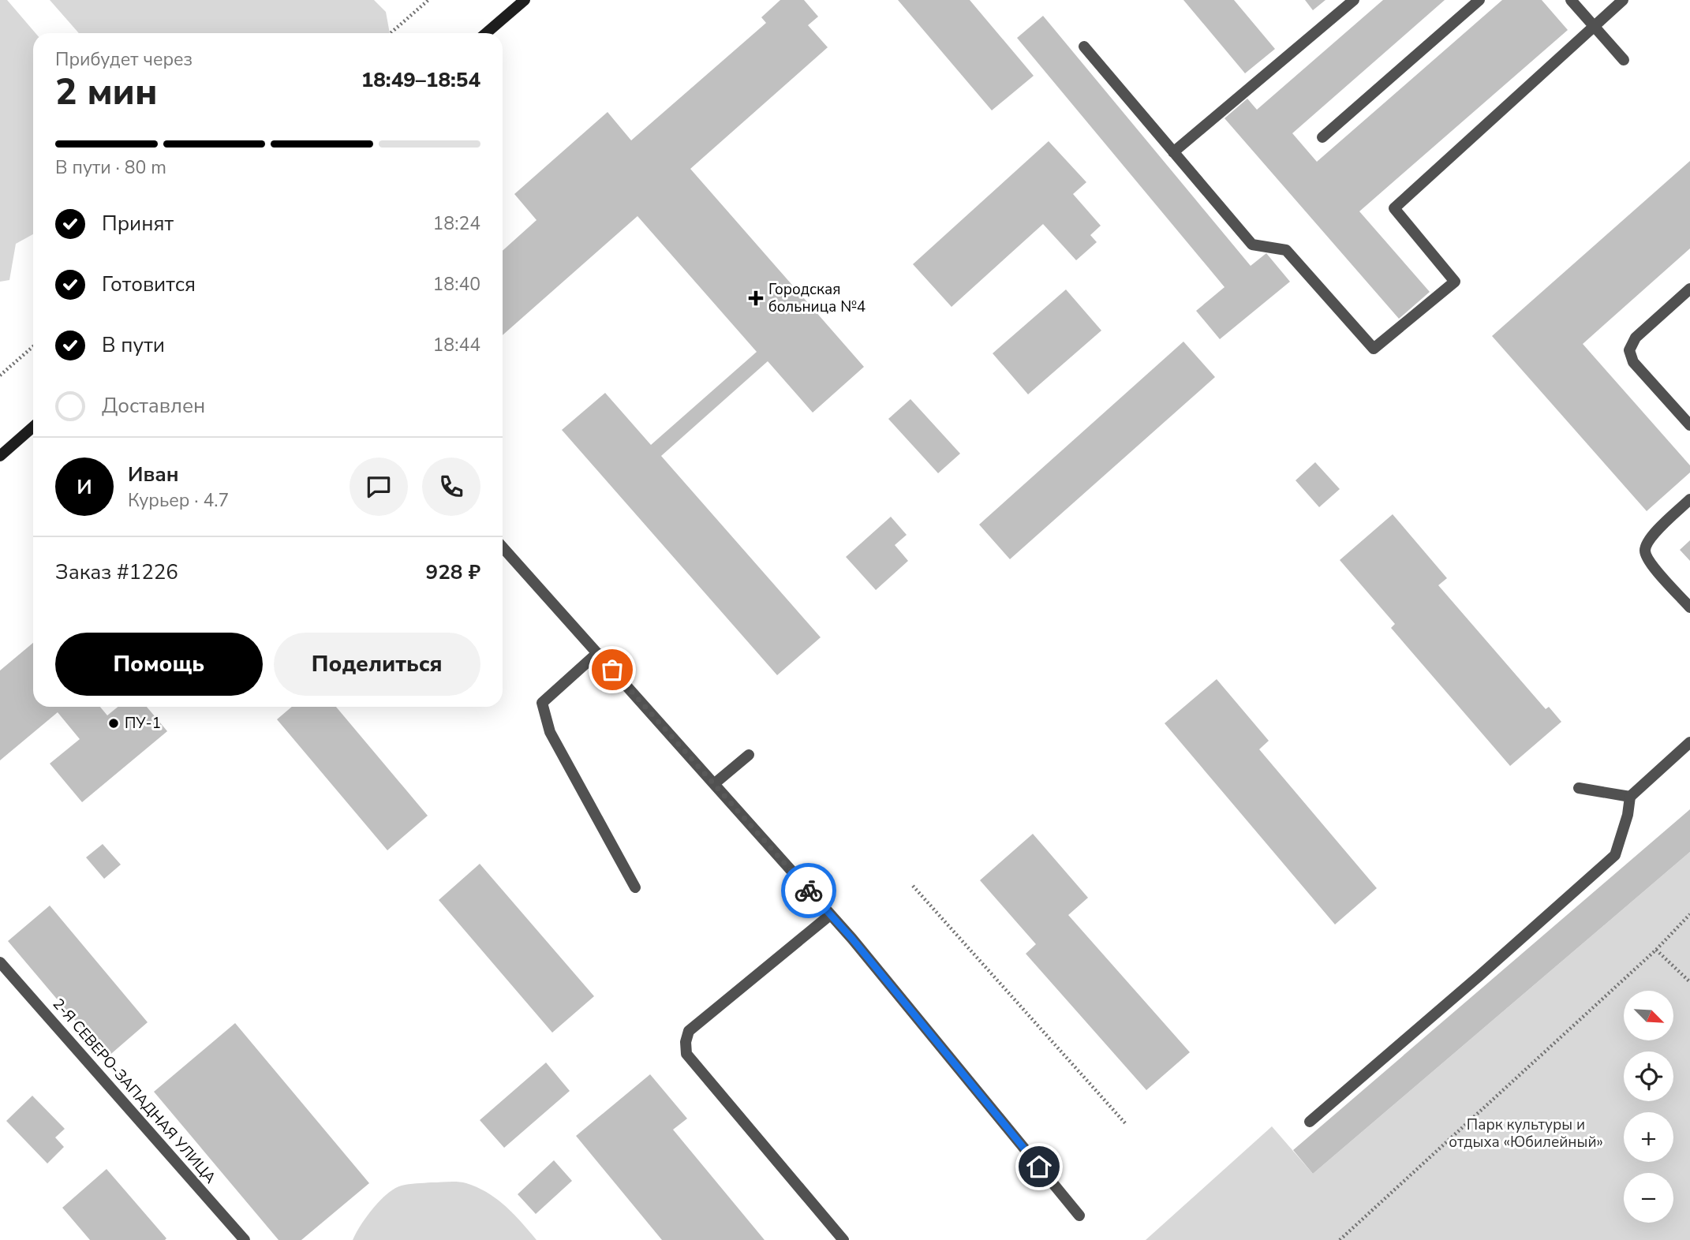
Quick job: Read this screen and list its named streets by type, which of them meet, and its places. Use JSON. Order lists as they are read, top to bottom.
{
  "streets": {
    "street": ["2-Я СЕВЕРО-ЗАПАДНАЯ УЛИЦА"]
  },
  "parks": ["Парк культуры и отдыха «Юбилейный»"],
  "places": {
    "health": ["Городская больница №4"],
    "other": ["ПУ-1"]
  },
  "north": "bottom right",
  "page": {
    "heading": ["2 мин", "Прибудет через", "18:49–18:54"],
    "panel": [
      "Иван",
      "Курьер · 4.7",
      "Заказ #1226",
      "928 ₽"
    ],
    "bar": "В пути · 80 m",
    "list": [
      ["Принят", "18:24"],
      ["Готовится", "18:40"],
      ["В пути", "18:44"],
      "Доставлен"
    ],
    "round": "И",
    "buttons": ["Помощь", "Поделиться"],
    "map_buttons": ["+", "−"]
  }
}
